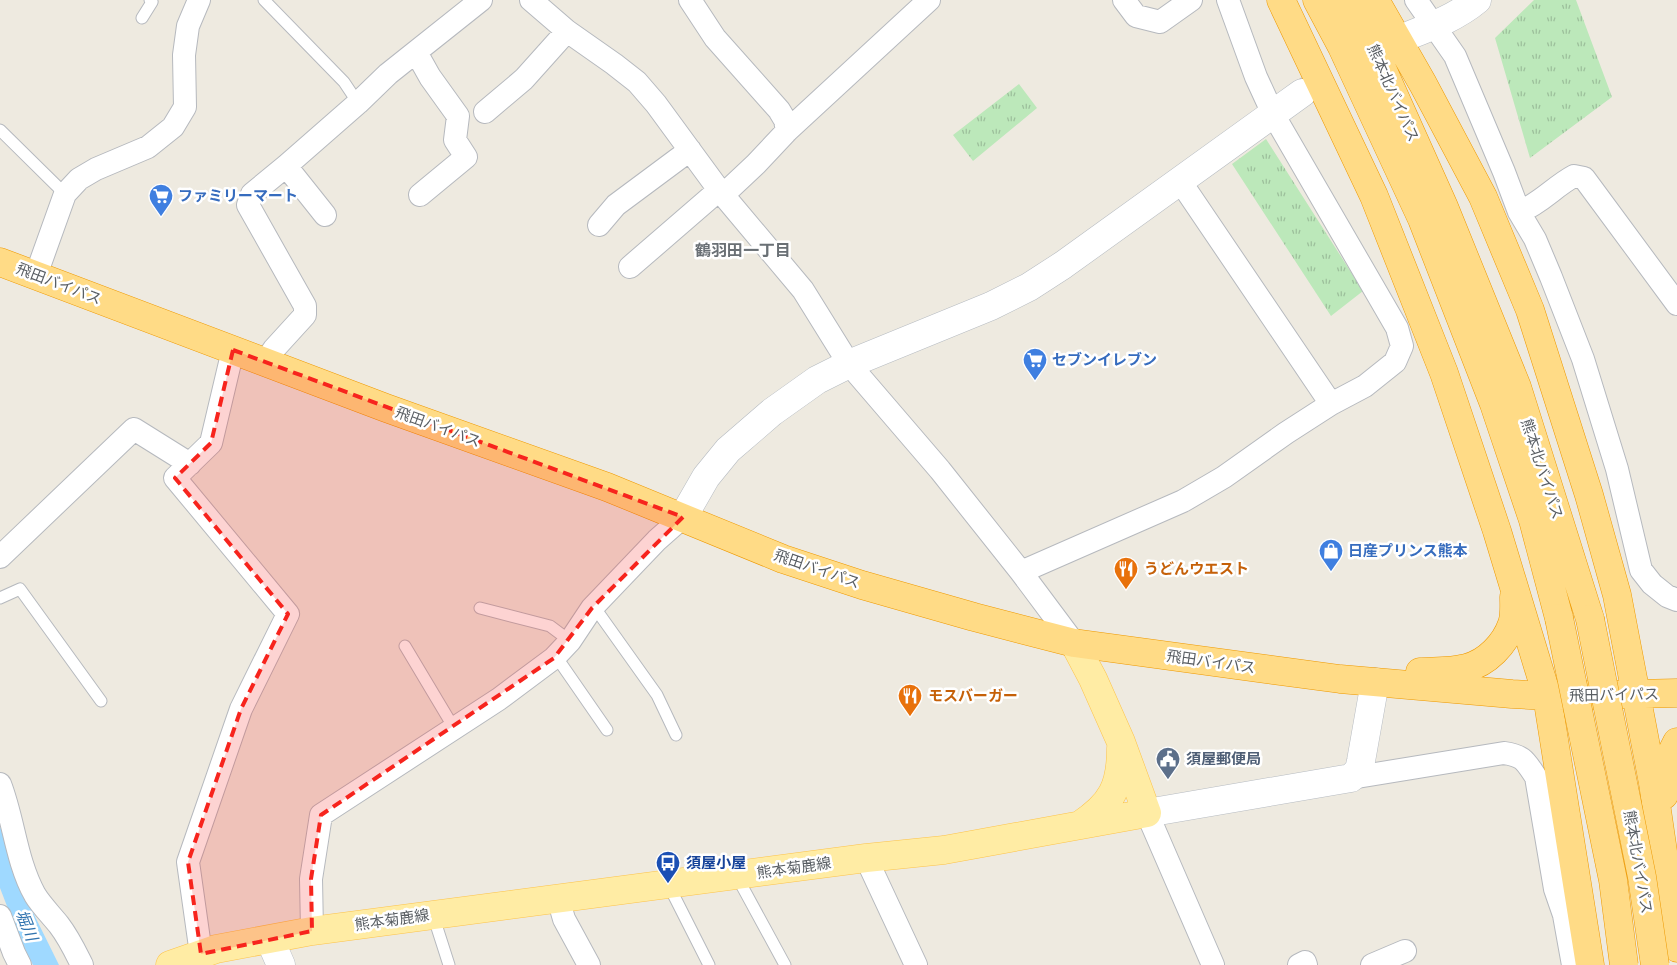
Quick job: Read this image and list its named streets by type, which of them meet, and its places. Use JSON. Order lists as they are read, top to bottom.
{
  "streets": {
    "highway": ["熊本北バイパス", "飛田バイパス"],
    "main road": ["熊本菊鹿線"]
  },
  "districts": ["鶴羽田一丁目"],
  "water": ["堀川"],
  "places": {
    "supermarket": ["ファミリーマート", "セブンイレブン"],
    "shop": ["日産プリンス熊本"],
    "restaurant": ["うどんウエスト", "モスバーガー"],
    "public building": ["須屋郵便局"],
    "bus stop": ["須屋小屋"]
  }
}
